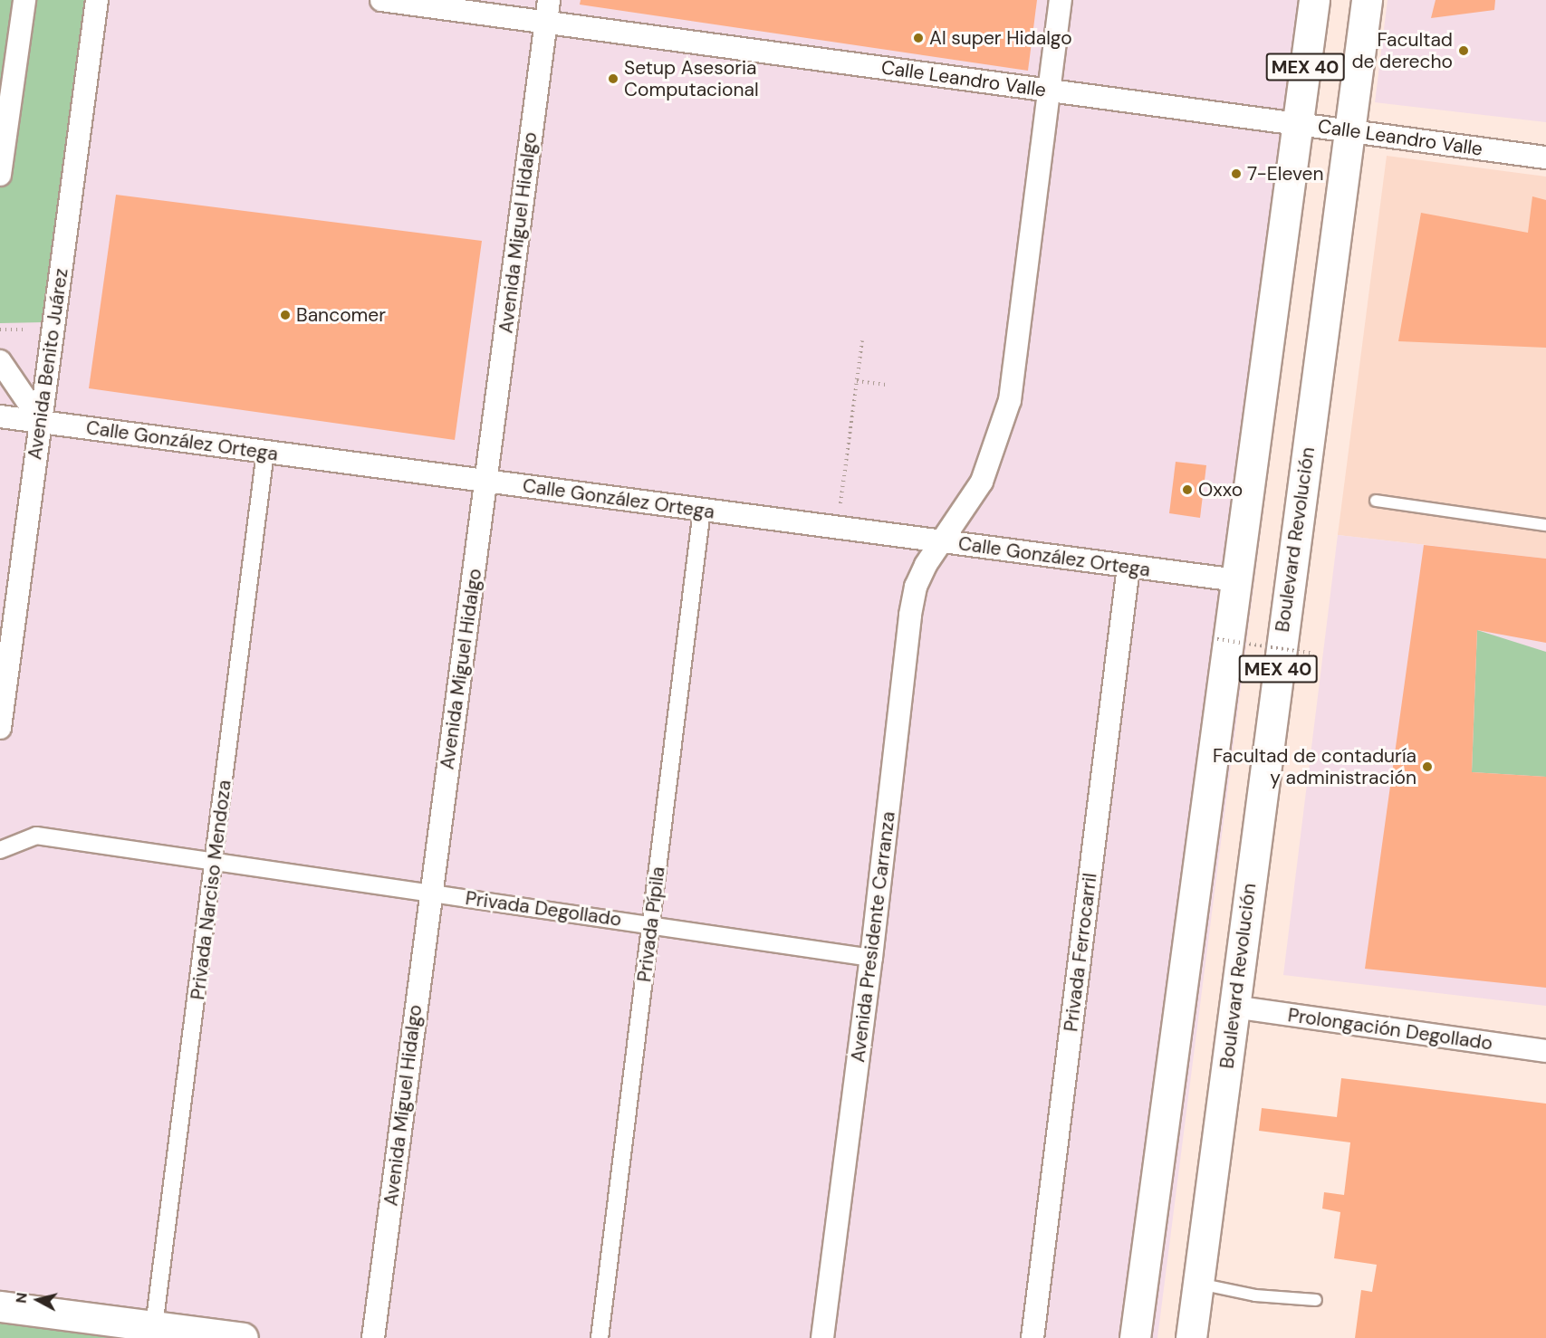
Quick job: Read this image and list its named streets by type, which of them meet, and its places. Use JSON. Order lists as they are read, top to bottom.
{
  "streets": {
    "main road": ["MEX 40", "Boulevard Revolución"],
    "street": [
      "Calle Leandro Valle",
      "Avenida Miguel Hidalgo",
      "Avenida Benito Juárez",
      "Calle González Ortega",
      "Privada Narciso Mendoza",
      "Privada Degollado",
      "Privada Pípila",
      "Avenida Presidente Carranza",
      "Privada Ferrocarril",
      "Prolongación Degollado"
    ]
  },
  "crossings": [
    ["MEX 40", "Calle Leandro Valle"],
    ["MEX 40", "Calle González Ortega"],
    ["Calle Leandro Valle", "Avenida Miguel Hidalgo"],
    ["Calle Leandro Valle", "Boulevard Revolución"],
    ["Calle Leandro Valle", "Avenida Presidente Carranza"],
    ["Avenida Miguel Hidalgo", "Calle González Ortega"],
    ["Avenida Miguel Hidalgo", "Privada Degollado"],
    ["Avenida Benito Juárez", "Calle González Ortega"],
    ["Calle González Ortega", "Privada Narciso Mendoza"],
    ["Calle González Ortega", "Privada Pípila"],
    ["Calle González Ortega", "Avenida Presidente Carranza"],
    ["Calle González Ortega", "Privada Ferrocarril"],
    ["Boulevard Revolución", "Prolongación Degollado"],
    ["Privada Narciso Mendoza", "Privada Degollado"],
    ["Privada Degollado", "Privada Pípila"],
    ["Privada Degollado", "Avenida Presidente Carranza"]
  ],
  "places": [
    "Al super Hidalgo",
    "Facultad de derecho",
    "Setup Asesoria Computacional",
    "7-Eleven",
    "Bancomer",
    "Oxxo",
    "Facultad de contaduría y administración"
  ],
  "north": "left"
}
